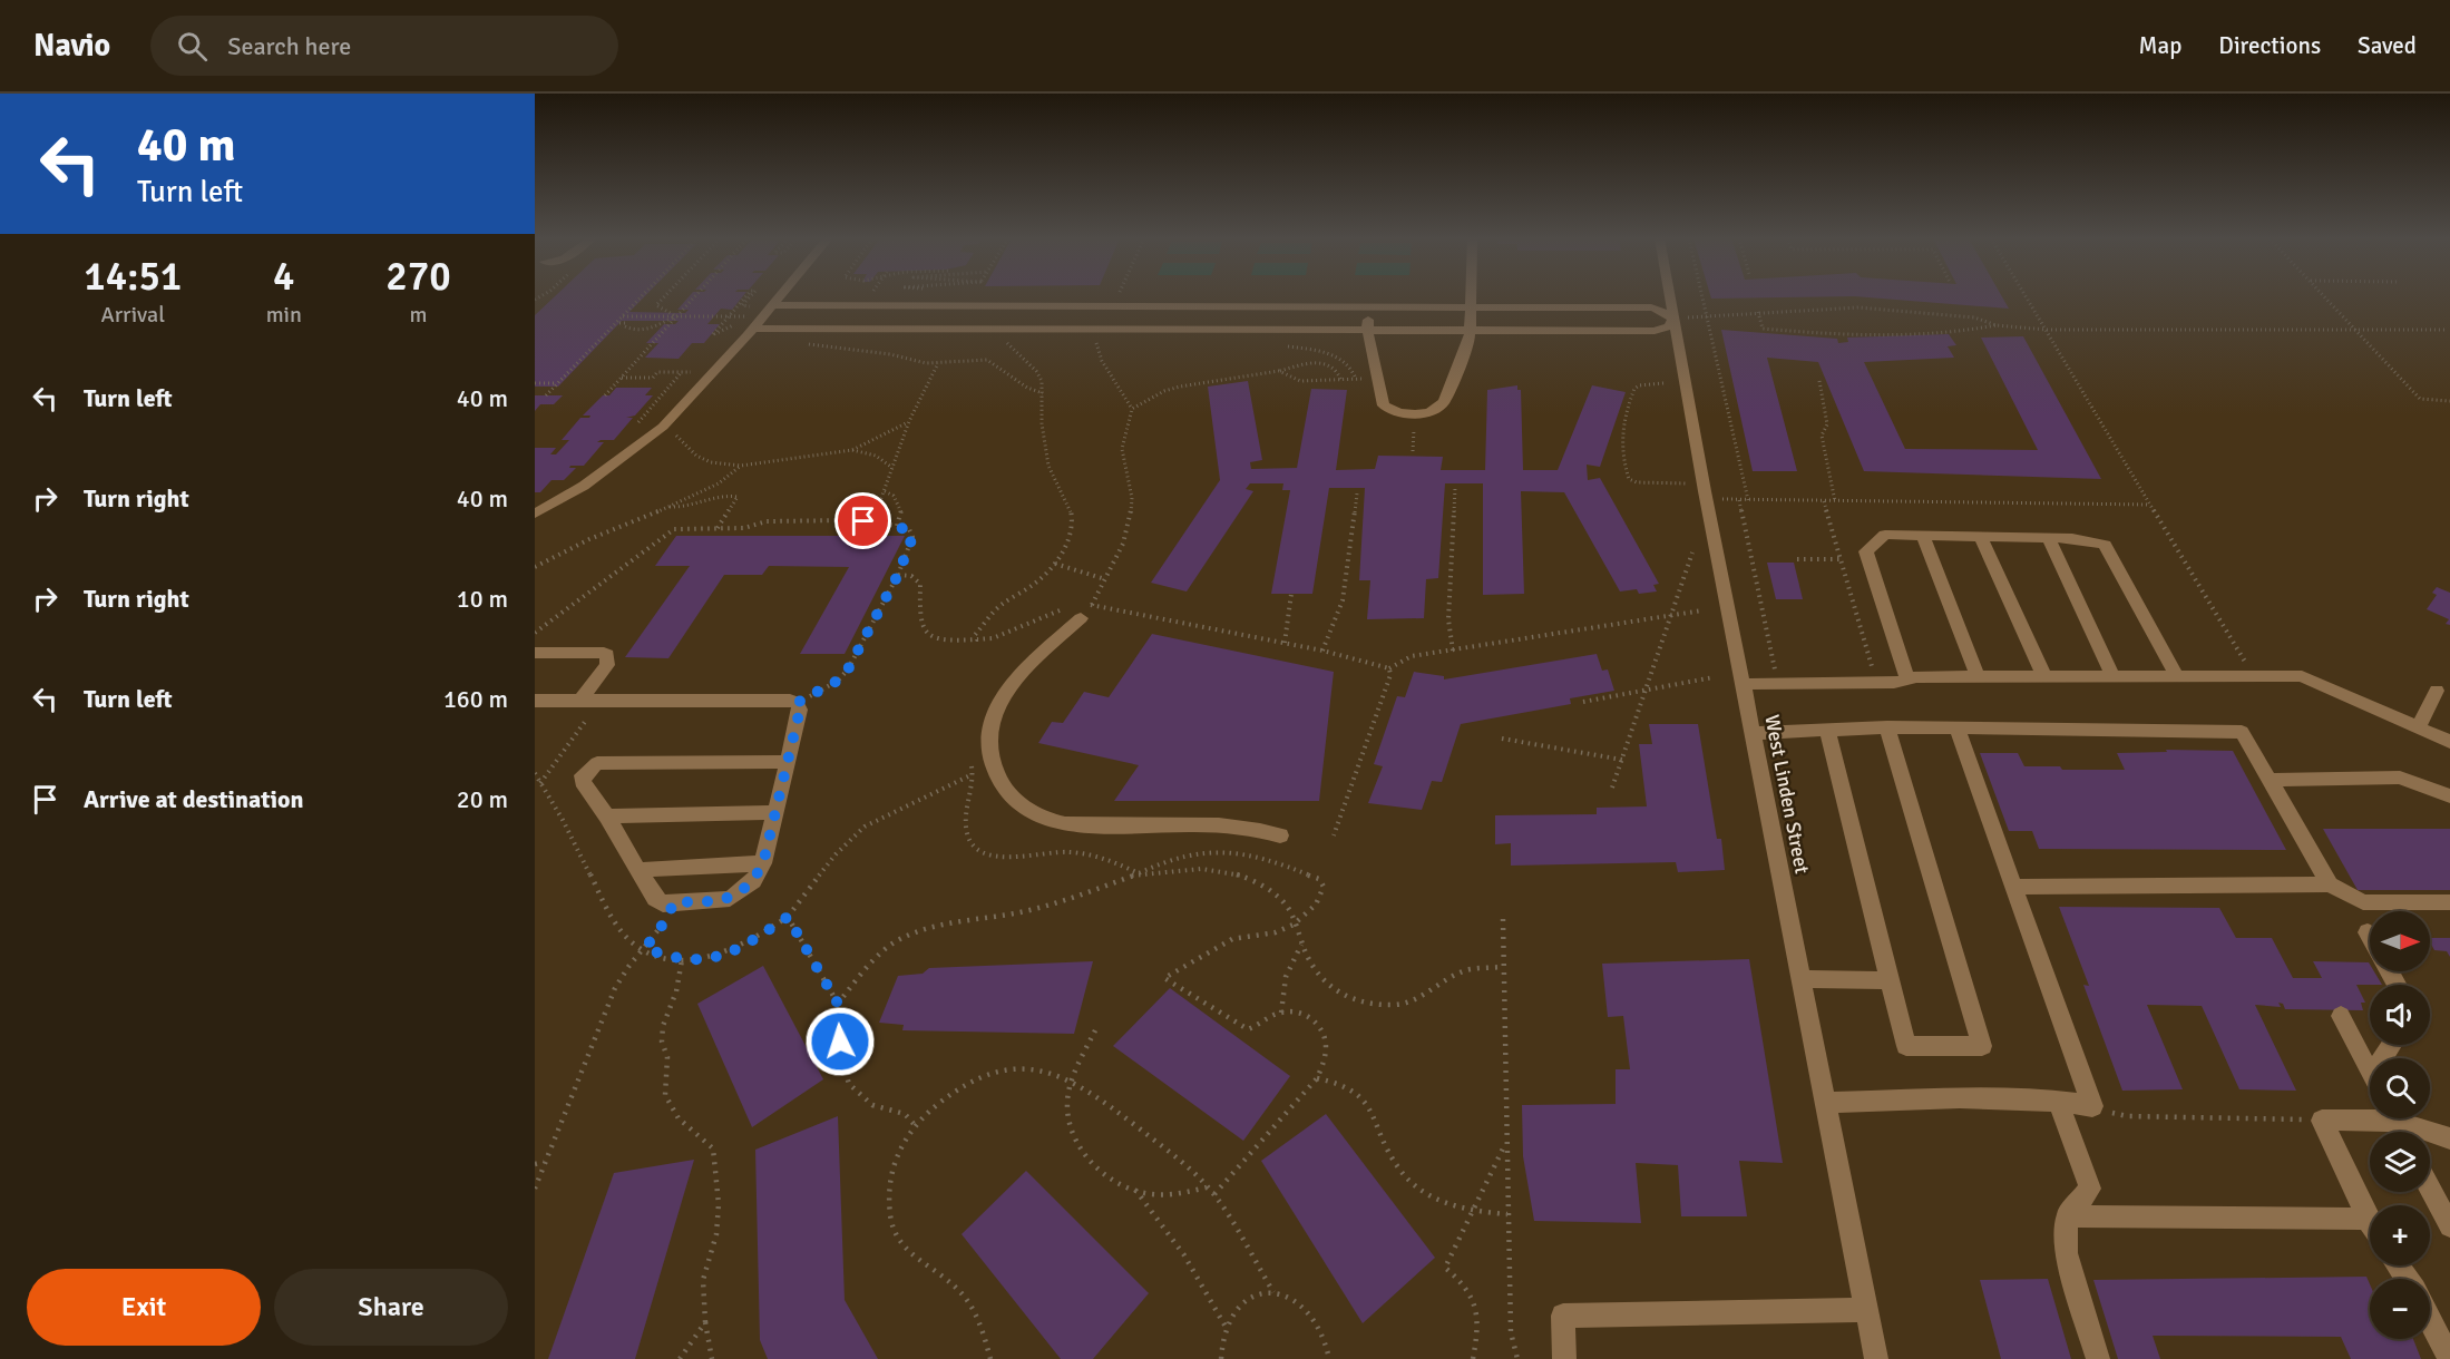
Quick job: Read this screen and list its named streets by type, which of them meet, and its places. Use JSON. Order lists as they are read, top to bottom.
{
  "streets": {
    "street": ["West Linden Street"]
  },
  "north": "right",
  "page": {
    "header": "Navio",
    "search": "Search here",
    "nav": ["Map", "Directions", "Saved"],
    "turn": ["40 m", "Turn left"],
    "eta": [
      "14:51",
      "Arrival",
      "4",
      "min",
      "270",
      "m"
    ],
    "list": [
      {
        "name": "Turn left",
        "value": "40 m"
      },
      {
        "name": "Turn right",
        "value": "40 m"
      },
      {
        "name": "Turn right",
        "value": "10 m"
      },
      {
        "name": "Turn left",
        "value": "160 m"
      },
      {
        "name": "Arrive at destination",
        "value": "20 m"
      }
    ],
    "map_buttons": ["+", "−"],
    "buttons": ["Exit", "Share"]
  }
}
